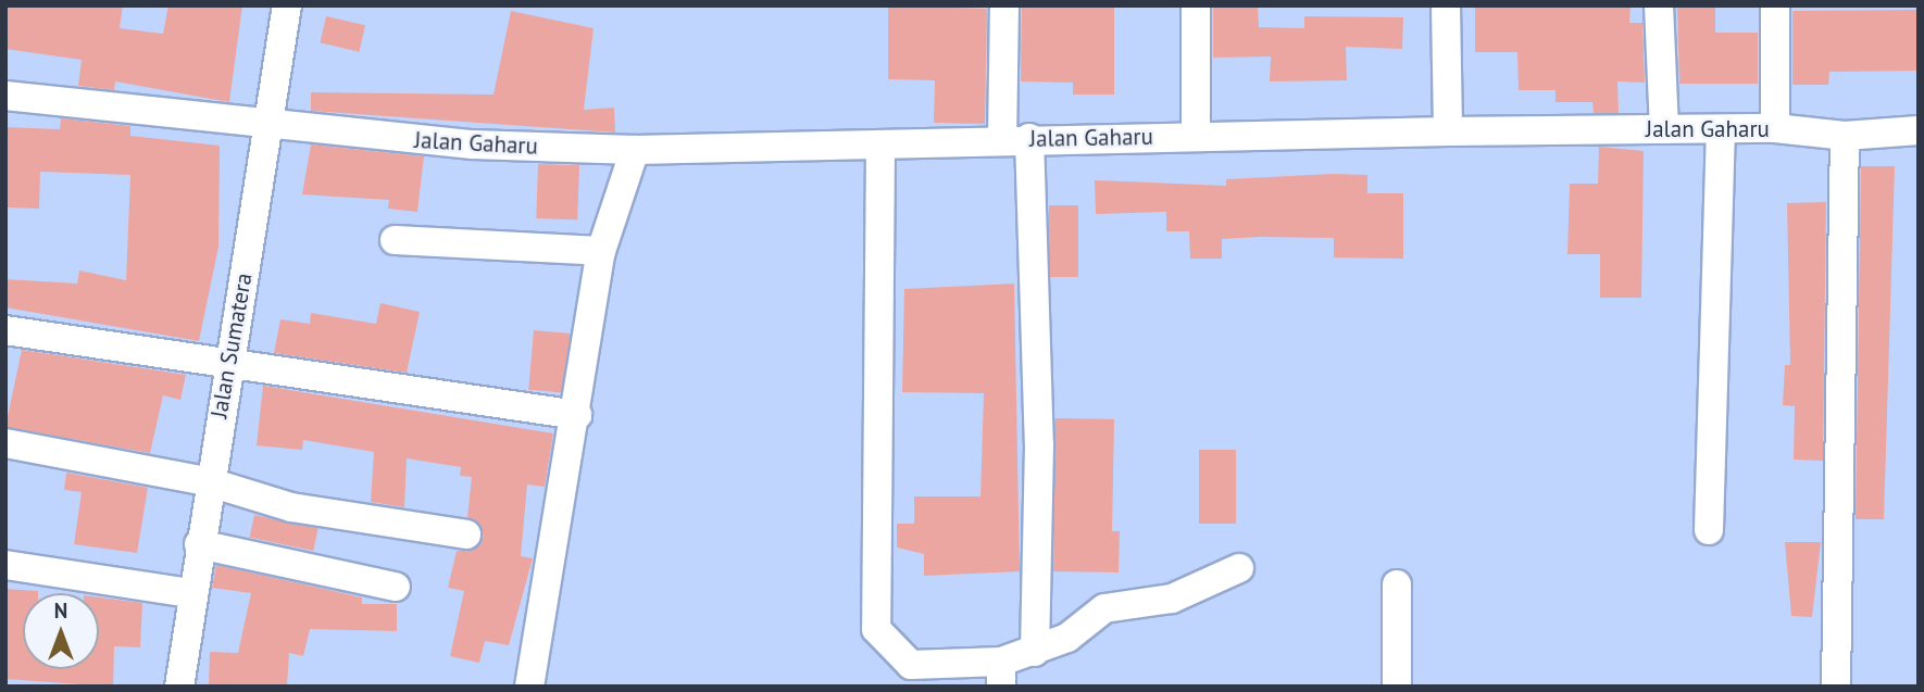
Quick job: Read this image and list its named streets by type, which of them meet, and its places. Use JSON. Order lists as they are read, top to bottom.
{
  "streets": {
    "street": ["Jalan Gaharu", "Jalan Sumatera"]
  },
  "crossings": [
    ["Jalan Gaharu", "Jalan Sumatera"]
  ],
  "north": "top"
}
